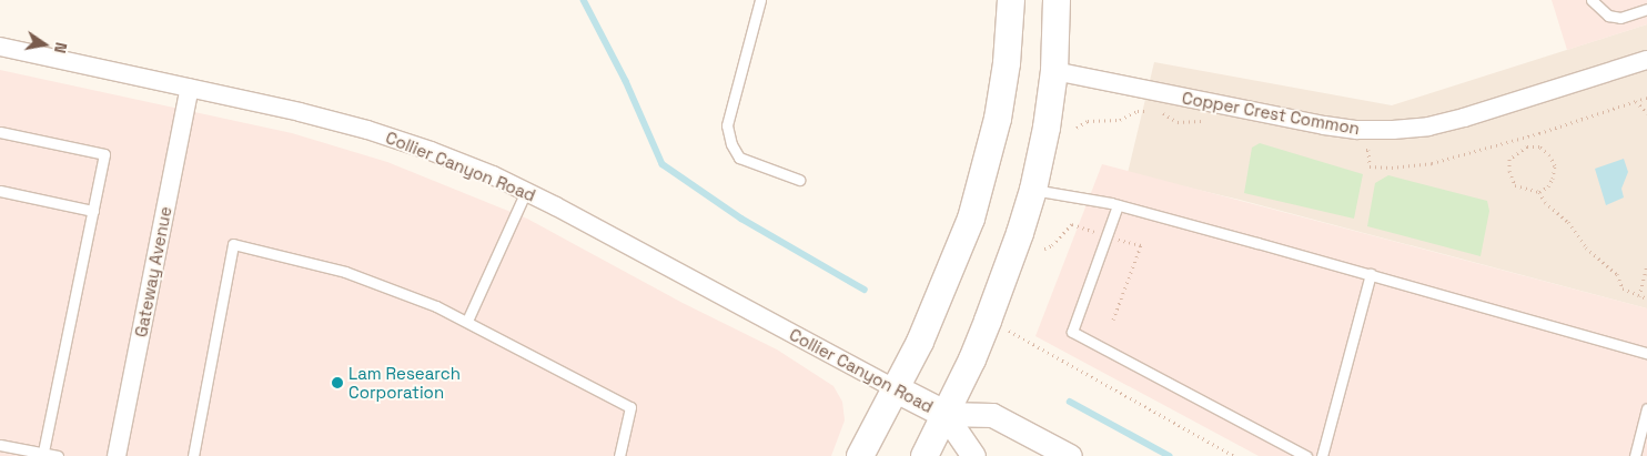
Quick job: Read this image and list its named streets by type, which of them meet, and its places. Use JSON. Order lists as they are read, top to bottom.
{
  "streets": {
    "main road": ["Collier Canyon Road"],
    "street": ["Copper Crest Common", "Gateway Avenue"]
  },
  "crossings": [
    ["Collier Canyon Road", "Gateway Avenue"]
  ],
  "places": ["Lam Research Corporation"],
  "north": "right"
}
